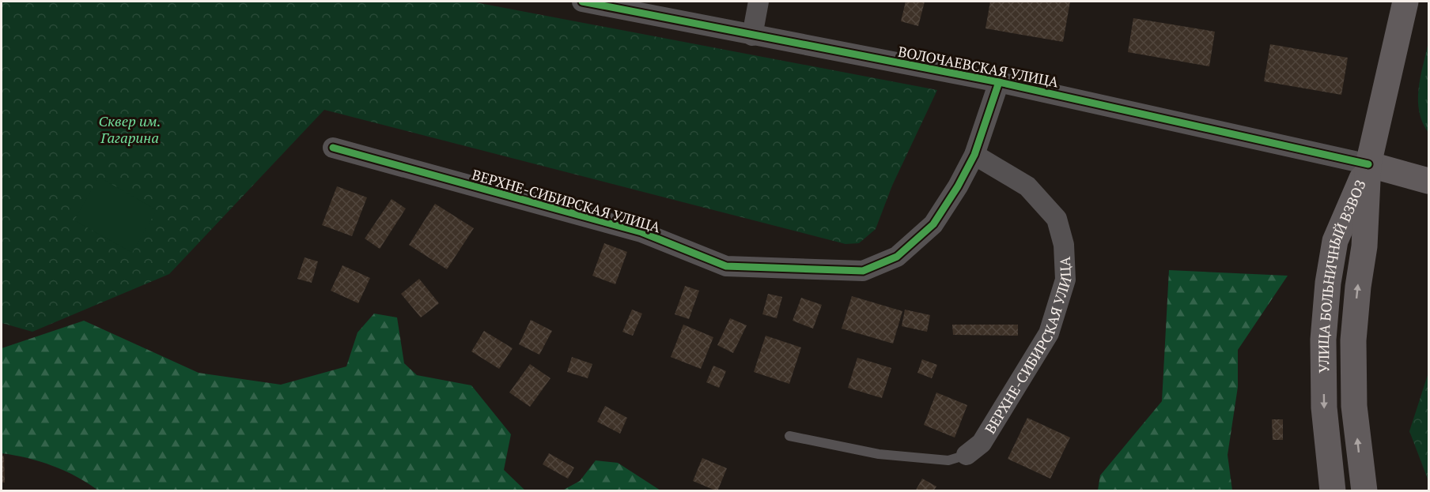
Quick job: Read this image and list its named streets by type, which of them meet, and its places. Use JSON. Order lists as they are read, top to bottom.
{
  "streets": {
    "main road": ["ВОЛОЧАЕВСКАЯ УЛИЦА", "УЛИЦА БОЛЬНИЧНЫЙ ВЗВОЗ"],
    "street": ["ВЕРХНЕ-СИБИРСКАЯ УЛИЦА"]
  },
  "crossings": [
    ["ВОЛОЧАЕВСКАЯ УЛИЦА", "ВЕРХНЕ-СИБИРСКАЯ УЛИЦА"],
    ["ВОЛОЧАЕВСКАЯ УЛИЦА", "УЛИЦА БОЛЬНИЧНЫЙ ВЗВОЗ"]
  ],
  "parks": ["Сквер им. Гагарина"]
}
